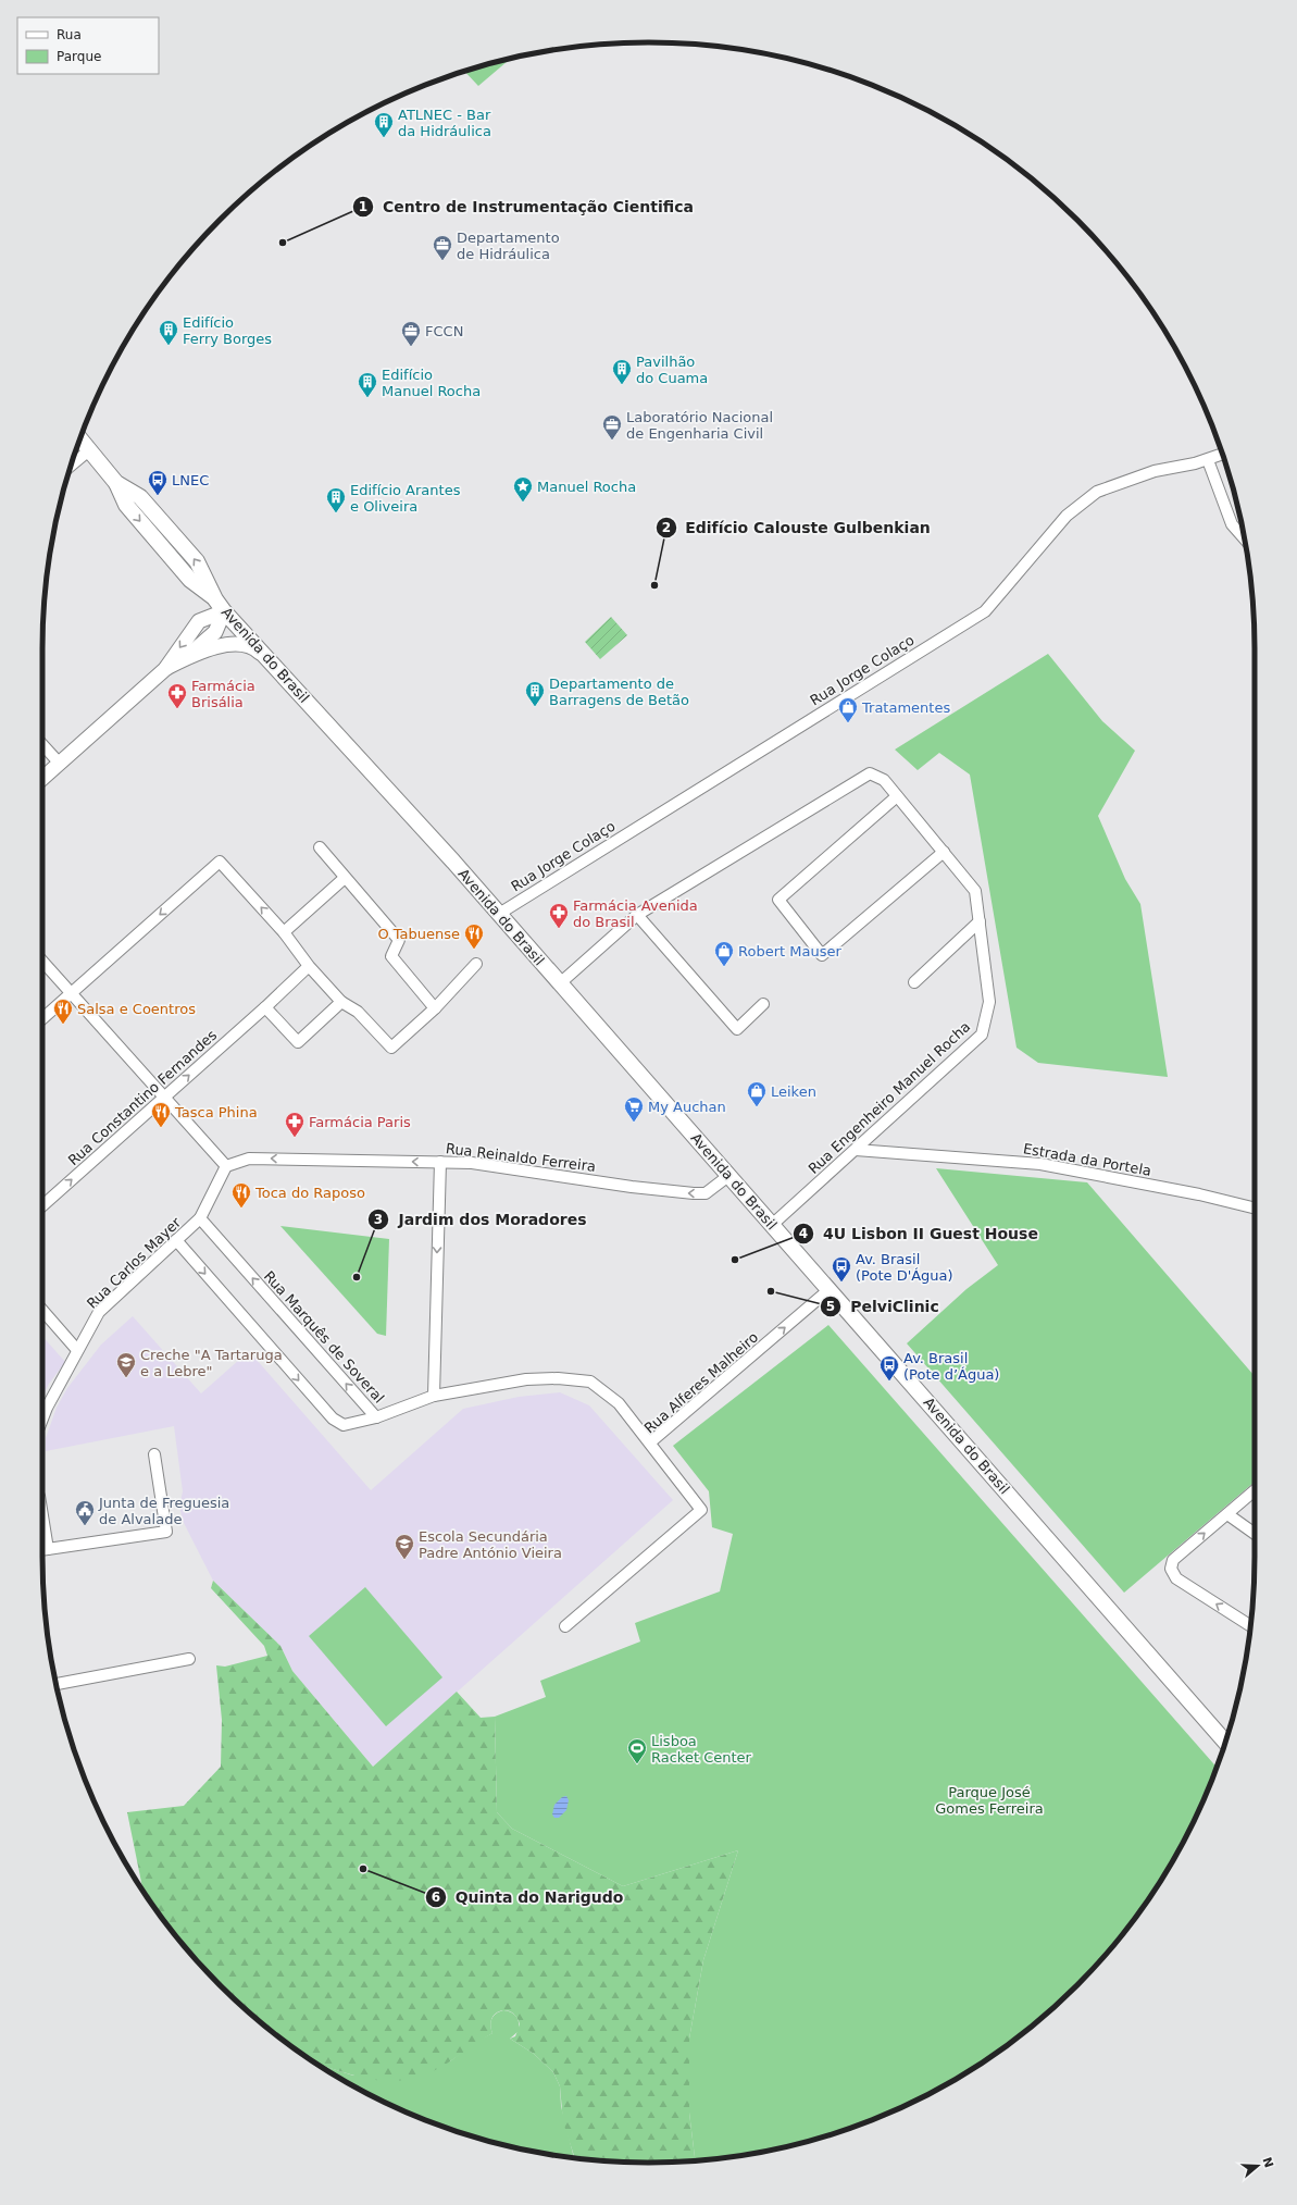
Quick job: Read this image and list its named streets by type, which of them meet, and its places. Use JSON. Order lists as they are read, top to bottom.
{
  "streets": {
    "main road": ["Avenida do Brasil"],
    "street": [
      "Rua Jorge Colaço",
      "Rua Constantino Fernandes",
      "Rua Engenheiro Manuel Rocha",
      "Rua Reinaldo Ferreira",
      "Estrada da Portela",
      "Rua Carlos Mayer",
      "Rua Marquês de Soveral",
      "Rua Alferes Malheiro"
    ]
  },
  "crossings": [
    ["Avenida do Brasil", "Rua Jorge Colaço"],
    ["Avenida do Brasil", "Rua Engenheiro Manuel Rocha"],
    ["Avenida do Brasil", "Rua Reinaldo Ferreira"],
    ["Avenida do Brasil", "Rua Alferes Malheiro"],
    ["Rua Engenheiro Manuel Rocha", "Estrada da Portela"],
    ["Rua Reinaldo Ferreira", "Rua Carlos Mayer"],
    ["Rua Carlos Mayer", "Rua Marquês de Soveral"]
  ],
  "one_way": ["Rua Constantino Fernandes", "Rua Reinaldo Ferreira", "Rua Alferes Malheiro"],
  "parks": ["Parque José Gomes Ferreira"],
  "places": {
    "building": [
      "ATLNEC - Bar da Hidráulica",
      "Edifício Ferry Borges",
      "Pavilhão do Cuama",
      "Edifício Manuel Rocha",
      "Edifício Arantes e Oliveira",
      "Departamento de Barragens de Betão"
    ],
    "other": [
      "Centro de Instrumentação Cientifica",
      "Edifício Calouste Gulbenkian",
      "4U Lisbon II Guest House",
      "Jardim dos Moradores",
      "PelviClinic",
      "Quinta do Narigudo"
    ],
    "office": ["Departamento de Hidráulica", "FCCN", "Laboratório Nacional de Engenharia Civil"],
    "bus stop": ["LNEC", "Av. Brasil (Pote D'Água)", "Av. Brasil (Pote d’Água)"],
    "place": ["Manuel Rocha"],
    "pharmacy": ["Farmácia Brisália", "Farmácia Avenida do Brasil", "Farmácia Paris"],
    "shop": ["Tratamentes", "Robert Mauser", "Leiken"],
    "restaurant": [
      "O Tabuense",
      "Salsa e Coentros",
      "Tasca Phina",
      "Toca do Raposo"
    ],
    "supermarket": ["My Auchan"],
    "school or university": ["Creche \"A Tartaruga e a Lebre\"", "Escola Secundária Padre António Vieira"],
    "public building": ["Junta de Freguesia de Alvalade"],
    "sports": ["Lisboa Racket Center"]
  },
  "legend": ["Rua", "Parque"],
  "north": "right"
}
